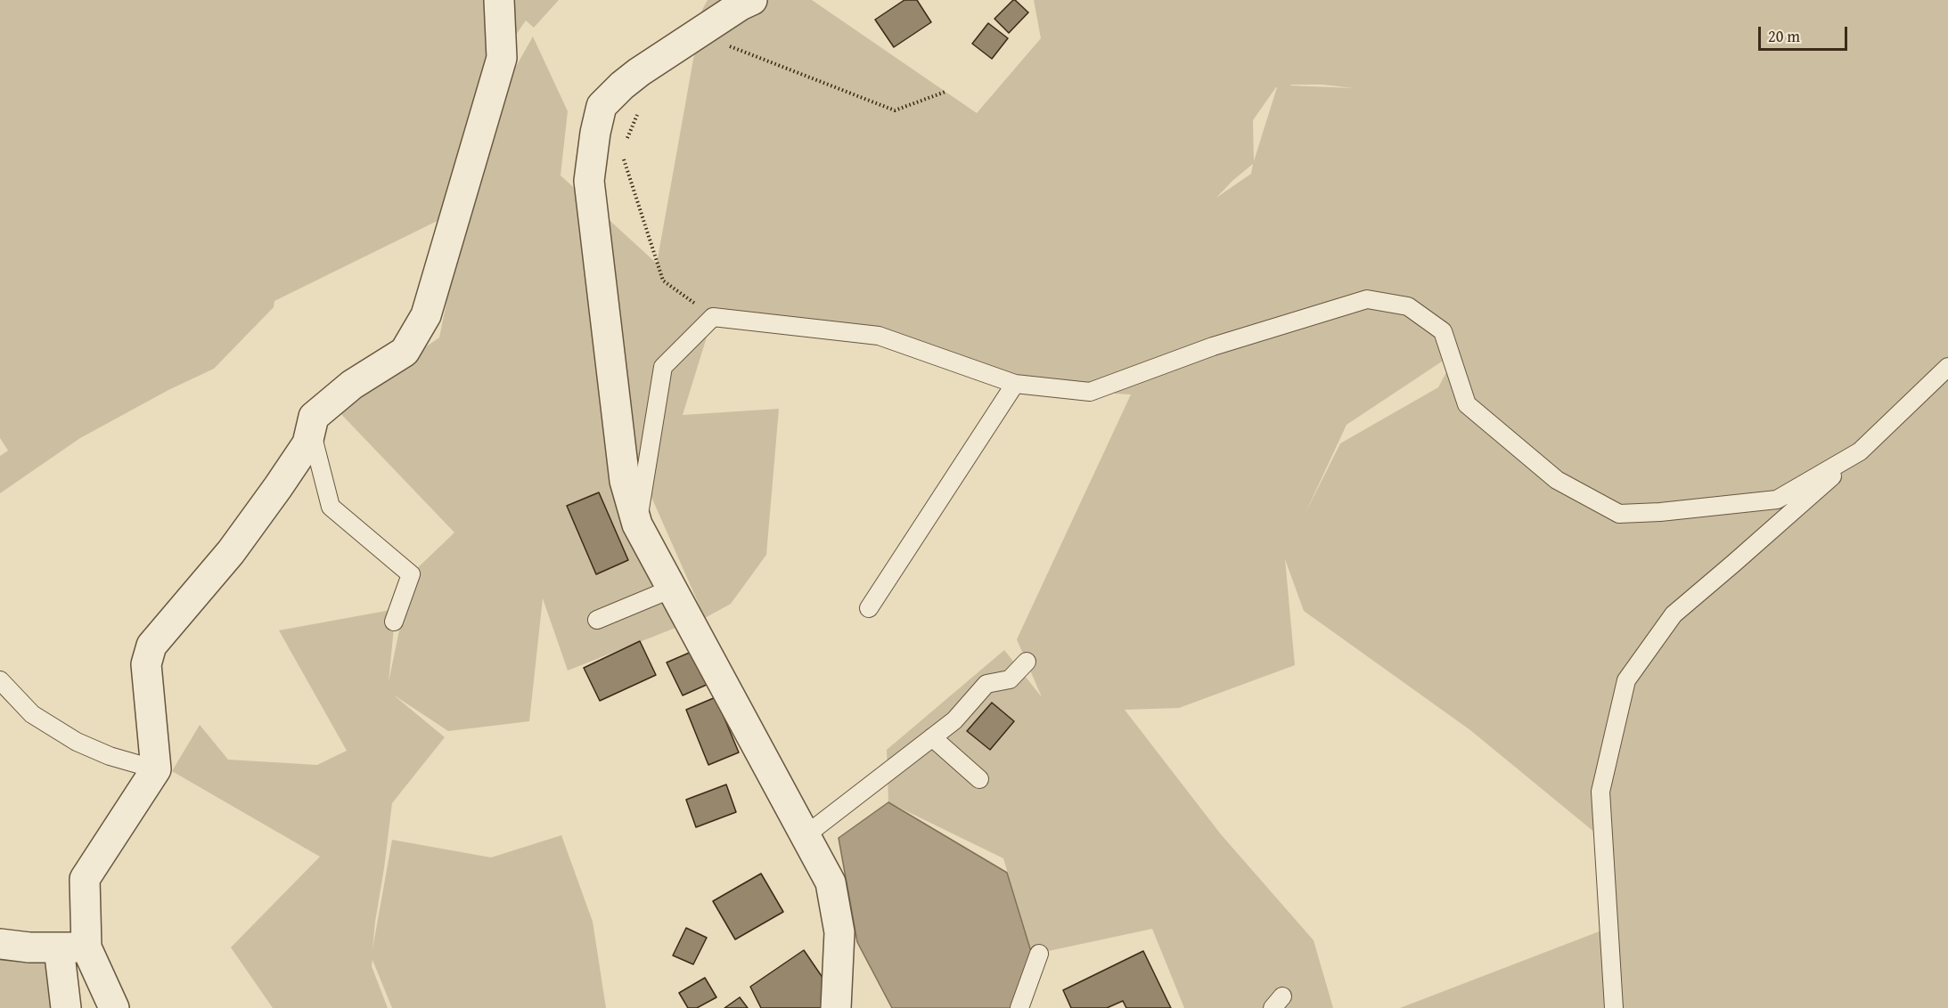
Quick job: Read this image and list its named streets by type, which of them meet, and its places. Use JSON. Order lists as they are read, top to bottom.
{
  "scale_bar": "20 m"
}
